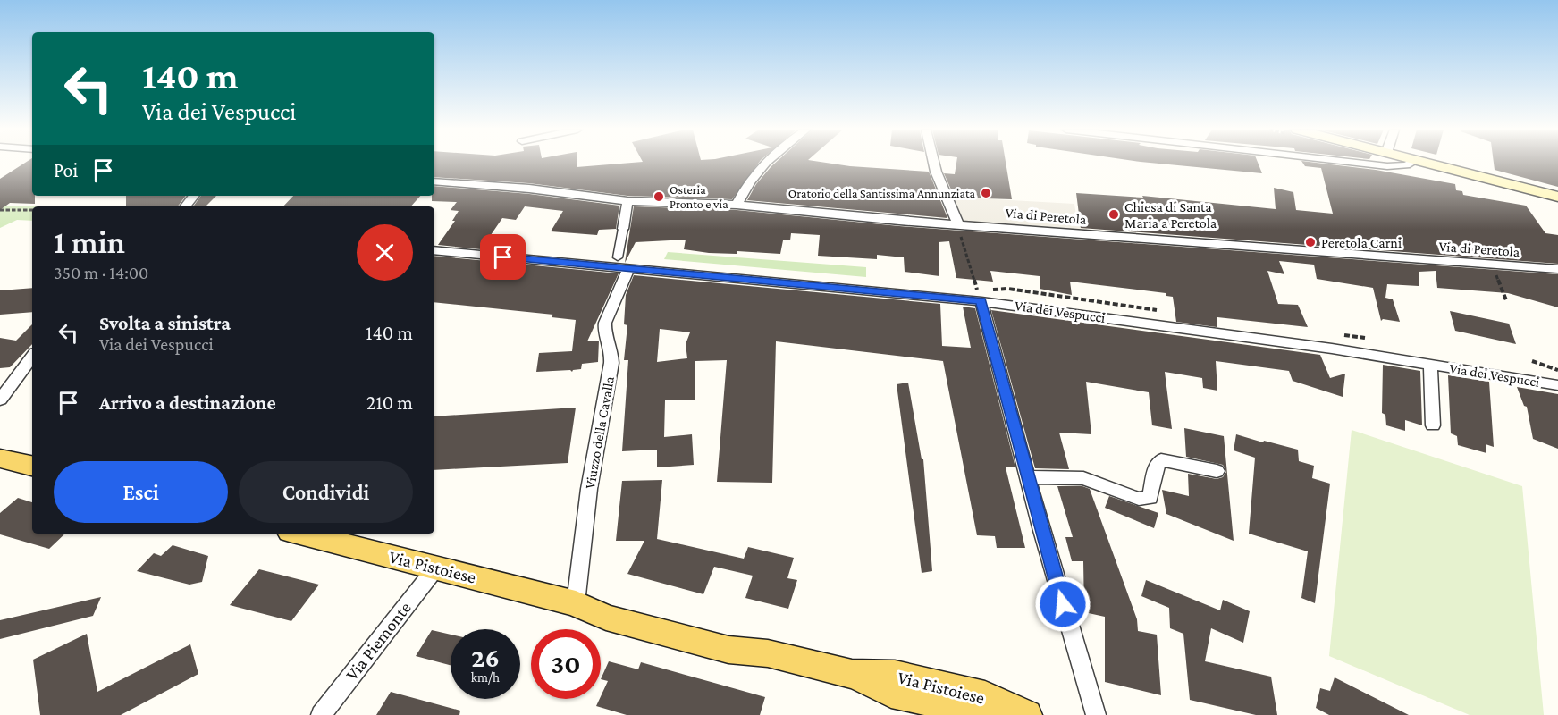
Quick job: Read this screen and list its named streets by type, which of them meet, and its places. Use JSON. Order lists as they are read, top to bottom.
{
  "streets": {
    "main road": ["Via Pistoiese"],
    "street": [
      "Via di Peretola",
      "Via dei Vespucci",
      "Viuzzo della Cavalla",
      "Via Piemonte"
    ]
  },
  "crossings": [
    ["Via dei Vespucci", "Viuzzo della Cavalla"],
    ["Viuzzo della Cavalla", "Via Pistoiese"],
    ["Via Pistoiese", "Via Piemonte"]
  ],
  "places": [
    "Oratorio della Santissima Annunziata",
    "Osteria Pronto e via",
    "Chiesa di Santa Maria a Peretola",
    "Peretola Carni"
  ],
  "page": {
    "turn": ["140 m", "Via dei Vespucci"],
    "then": "Poi",
    "heading": ["1 min", "350 m · 14:00"],
    "list": [
      {
        "name": "Svolta a sinistra",
        "note": "Via dei Vespucci",
        "value": "140 m"
      },
      {
        "name": "Arrivo a destinazione",
        "value": "210 m"
      }
    ],
    "buttons": ["Esci", "Condividi"],
    "speed": "26 km/h",
    "limit": "30"
  }
}
